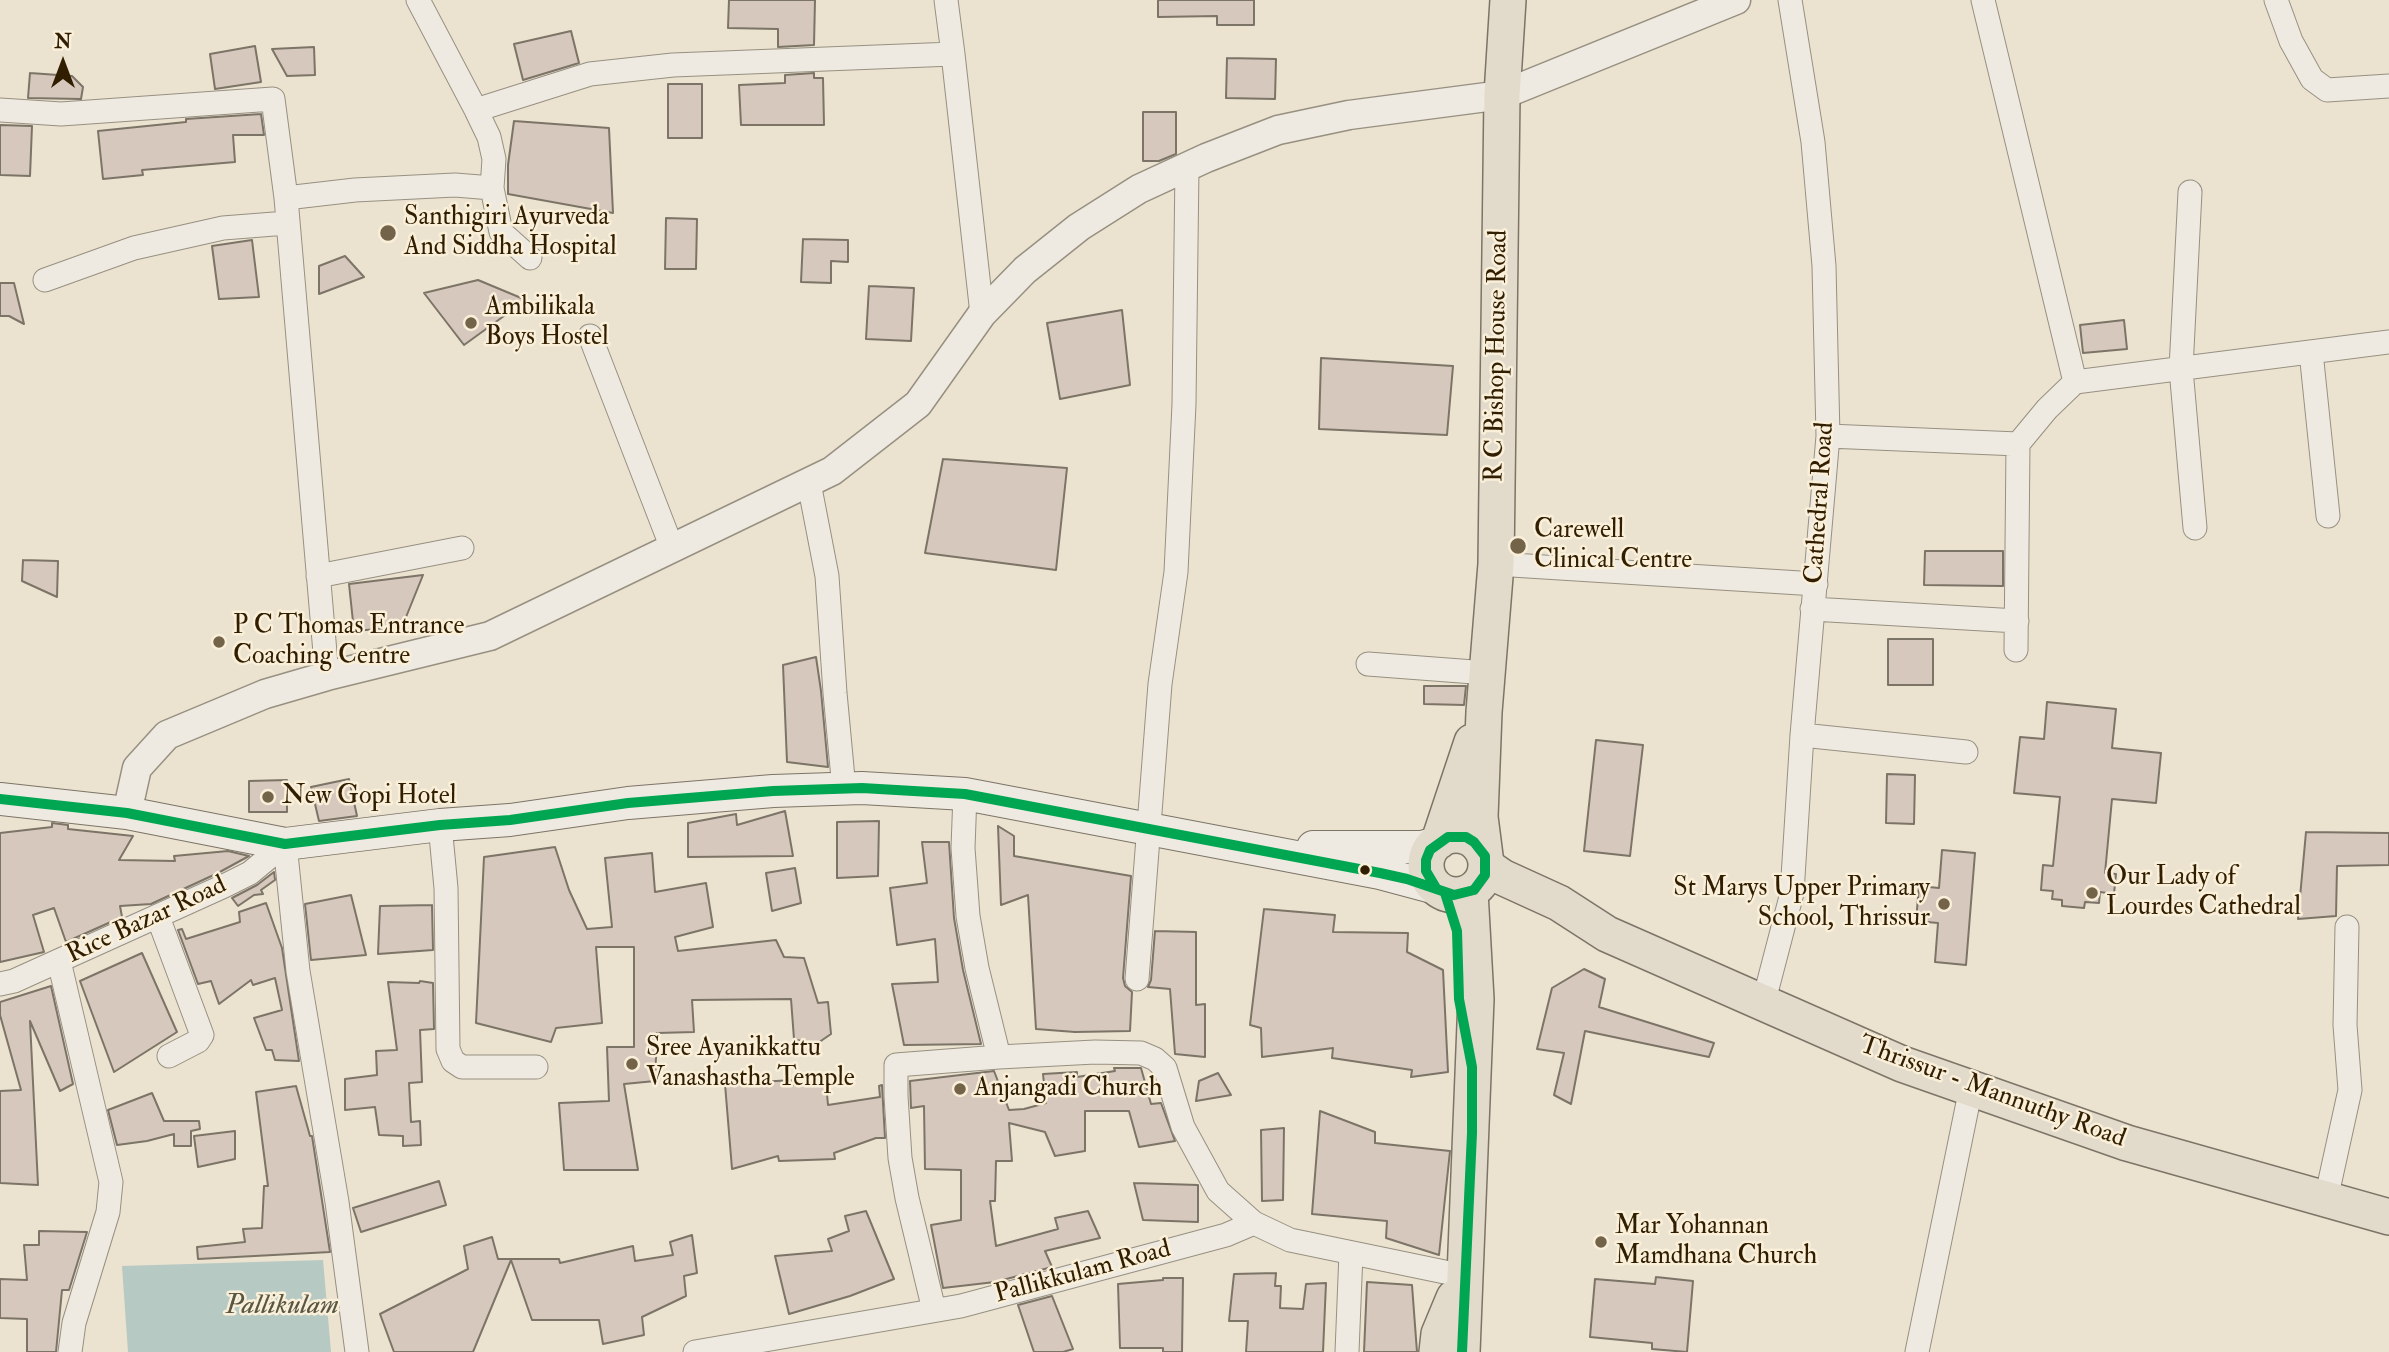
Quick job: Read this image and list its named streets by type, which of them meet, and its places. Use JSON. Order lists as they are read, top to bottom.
{
  "streets": {
    "main road": ["R C Bishop House Road", "Thrissur - Mannuthy Road"],
    "street": ["Cathedral Road", "Rice Bazar Road", "Pallikkulam Road"]
  },
  "crossings": [
    ["Cathedral Road", "Thrissur - Mannuthy Road"]
  ],
  "water": ["Pallikulam"],
  "places": [
    "Santhigiri Ayurveda And Siddha Hospital",
    "Ambilikala Boys Hostel",
    "Carewell Clinical Centre",
    "P C Thomas Entrance Coaching Centre",
    "New Gopi Hotel",
    "Our Lady of Lourdes Cathedral",
    "St Marys Upper Primary School, Thrissur",
    "Sree Ayanikkattu Vanashastha Temple",
    "Anjangadi Church",
    "Mar Yohannan Mamdhana Church"
  ],
  "north": "top"
}
